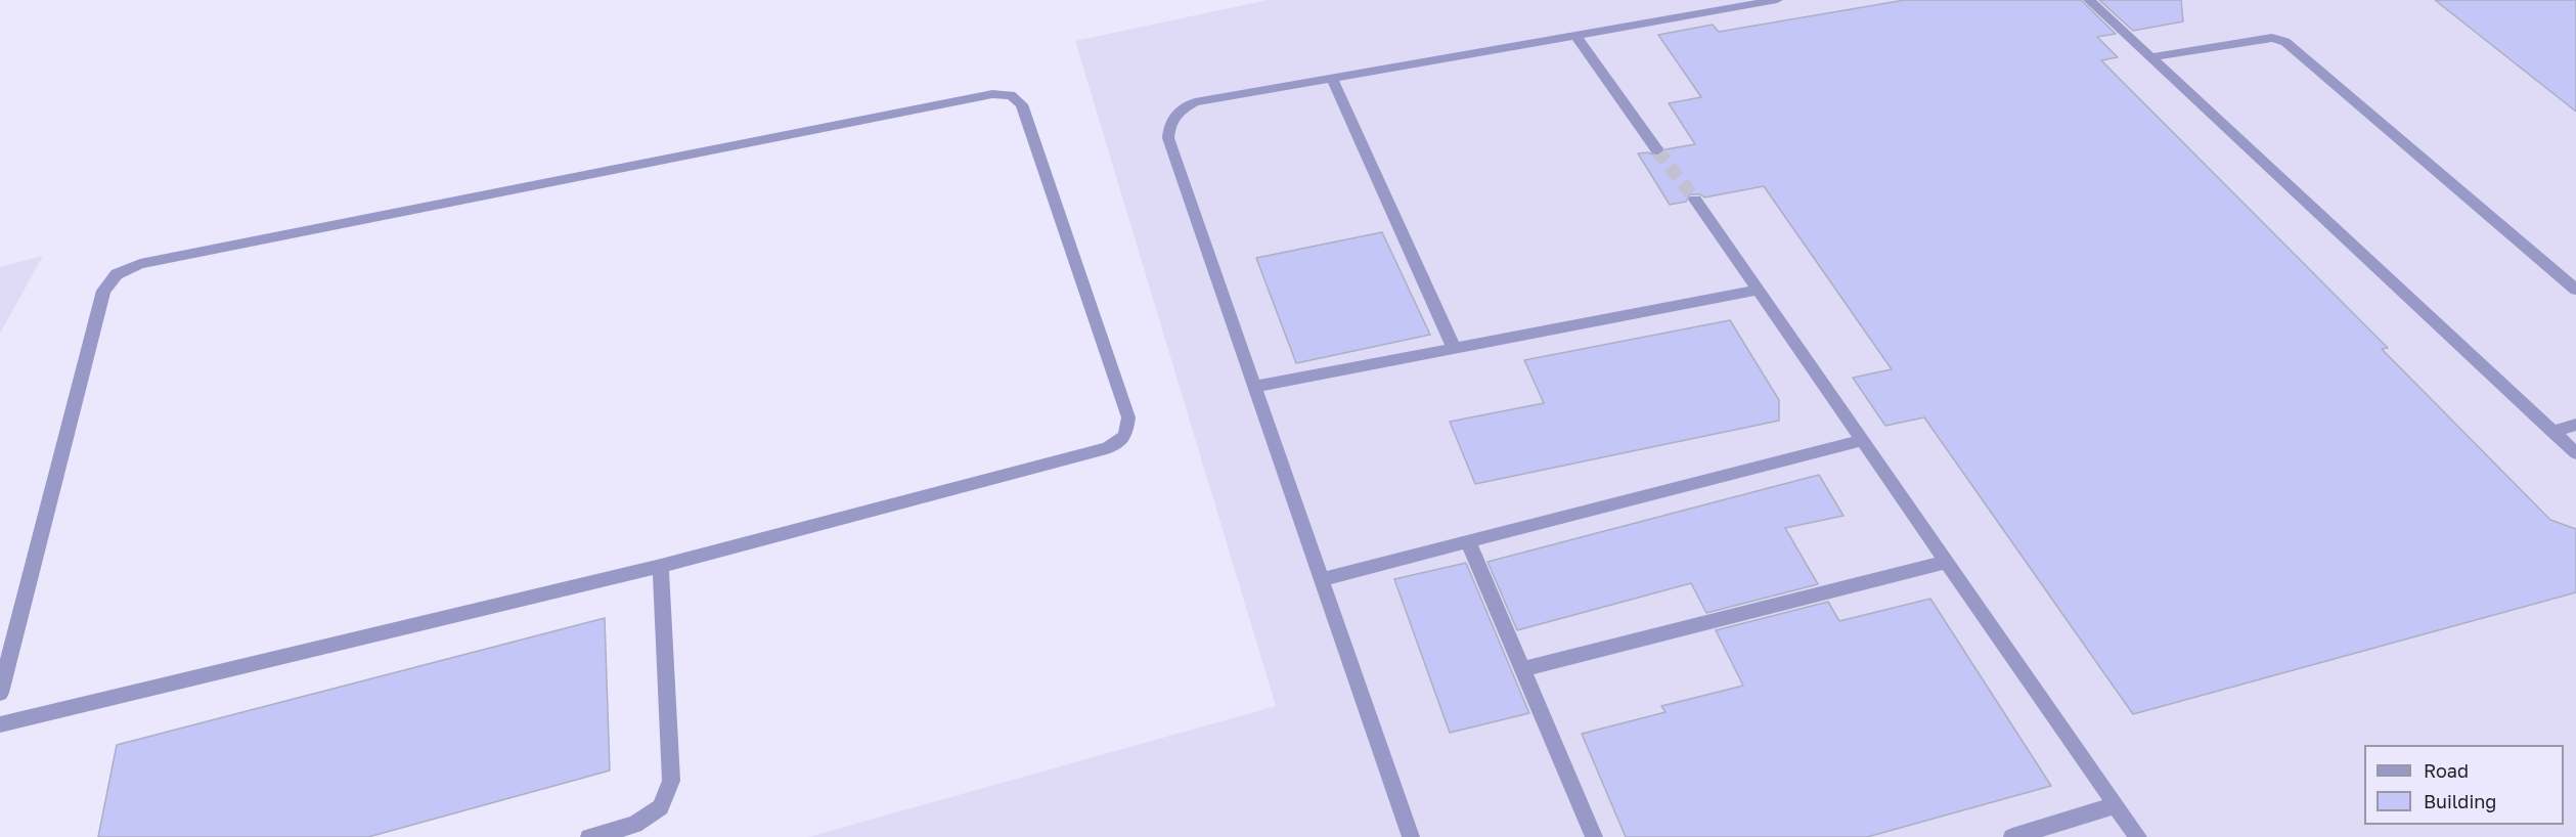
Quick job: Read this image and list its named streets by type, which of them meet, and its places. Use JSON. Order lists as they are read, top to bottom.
{
  "legend": ["Road", "Building"]
}
